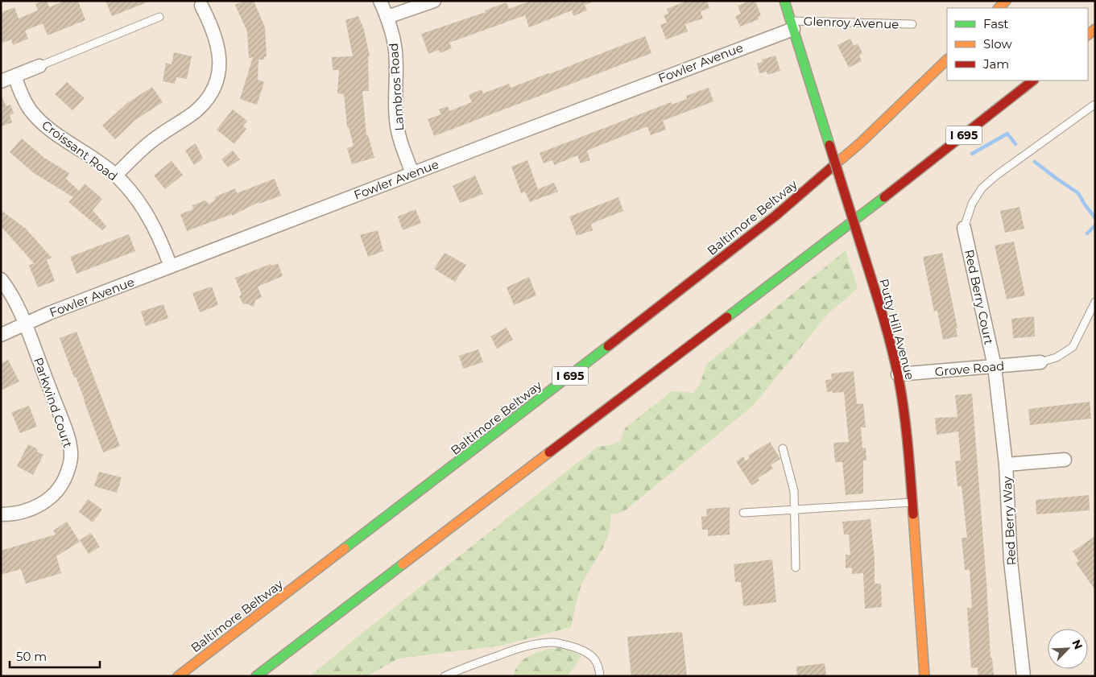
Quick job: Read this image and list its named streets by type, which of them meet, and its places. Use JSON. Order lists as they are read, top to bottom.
{
  "streets": {
    "main road": ["I 695", "Baltimore Beltway", "Putty Hill Avenue"],
    "street": [
      "Fowler Avenue",
      "Lambros Road",
      "Croissant Road",
      "Red Berry Court",
      "Grove Road",
      "Parkwind Court",
      "Red Berry Way"
    ],
    "lane": ["Glenroy Avenue"]
  },
  "crossings": [
    ["Glenroy Avenue", "Fowler Avenue"],
    ["Glenroy Avenue", "Putty Hill Avenue"],
    ["Fowler Avenue", "Lambros Road"],
    ["Fowler Avenue", "Croissant Road"],
    ["Fowler Avenue", "Putty Hill Avenue"],
    ["Fowler Avenue", "Parkwind Court"],
    ["Red Berry Court", "Grove Road"],
    ["Red Berry Court", "Red Berry Way"],
    ["Putty Hill Avenue", "Grove Road"],
    ["Grove Road", "Red Berry Way"]
  ],
  "legend": ["Fast", "Slow", "Jam"],
  "scale_bar": "50 m",
  "north": "top right"
}
